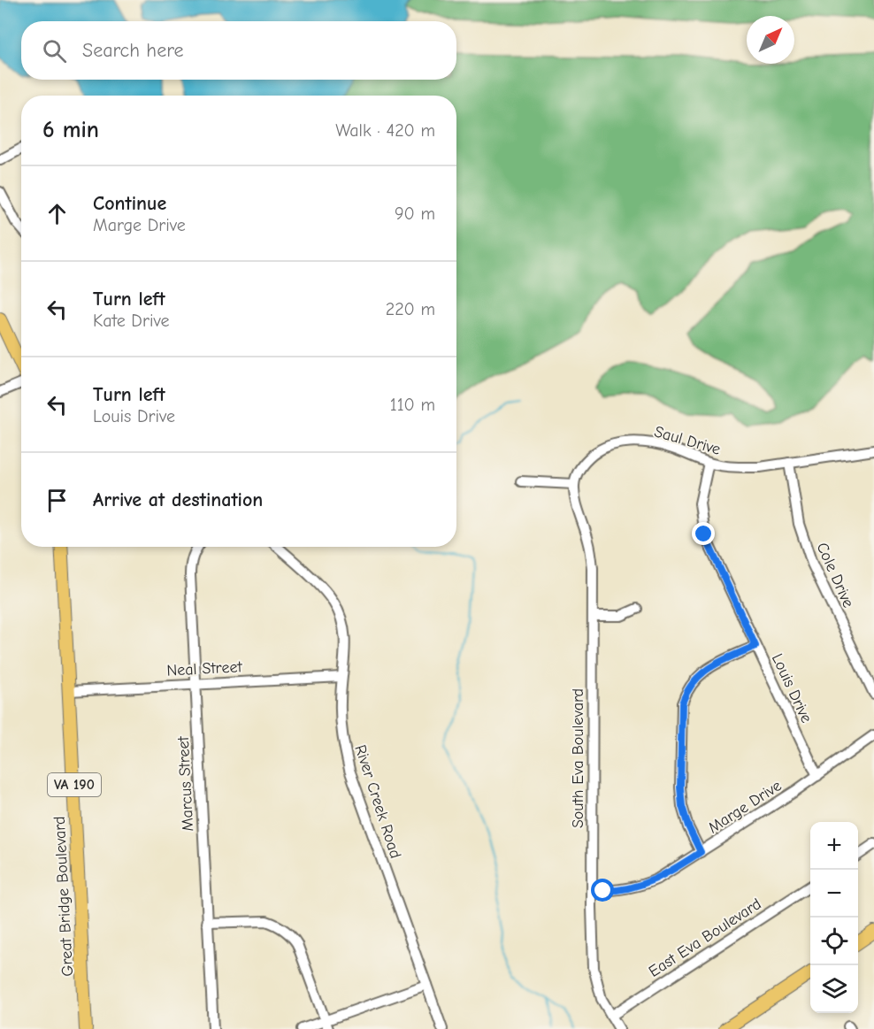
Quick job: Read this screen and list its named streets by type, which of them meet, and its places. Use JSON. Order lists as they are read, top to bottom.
{
  "streets": {
    "main road": ["VA 190", "Great Bridge Boulevard"],
    "street": [
      "Saul Drive",
      "Cole Drive",
      "Neal Street",
      "Louis Drive",
      "South Eva Boulevard",
      "Marcus Street",
      "River Creek Road",
      "Marge Drive",
      "East Eva Boulevard"
    ]
  },
  "crossings": [
    ["Saul Drive", "Cole Drive"],
    ["Saul Drive", "Louis Drive"],
    ["Saul Drive", "South Eva Boulevard"],
    ["Neal Street", "Marcus Street"],
    ["Neal Street", "River Creek Road"],
    ["Neal Street", "Great Bridge Boulevard"],
    ["Louis Drive", "Marge Drive"],
    ["South Eva Boulevard", "Marge Drive"],
    ["South Eva Boulevard", "East Eva Boulevard"]
  ],
  "north": "top right",
  "page": {
    "search": "Search here",
    "heading": ["6 min", "Walk · 420 m"],
    "list": [
      ["Continue", "Marge Drive", "90 m"],
      ["Turn left", "Kate Drive", "220 m"],
      ["Turn left", "Louis Drive", "110 m"],
      "Arrive at destination"
    ],
    "map_buttons": ["+", "−"]
  }
}
